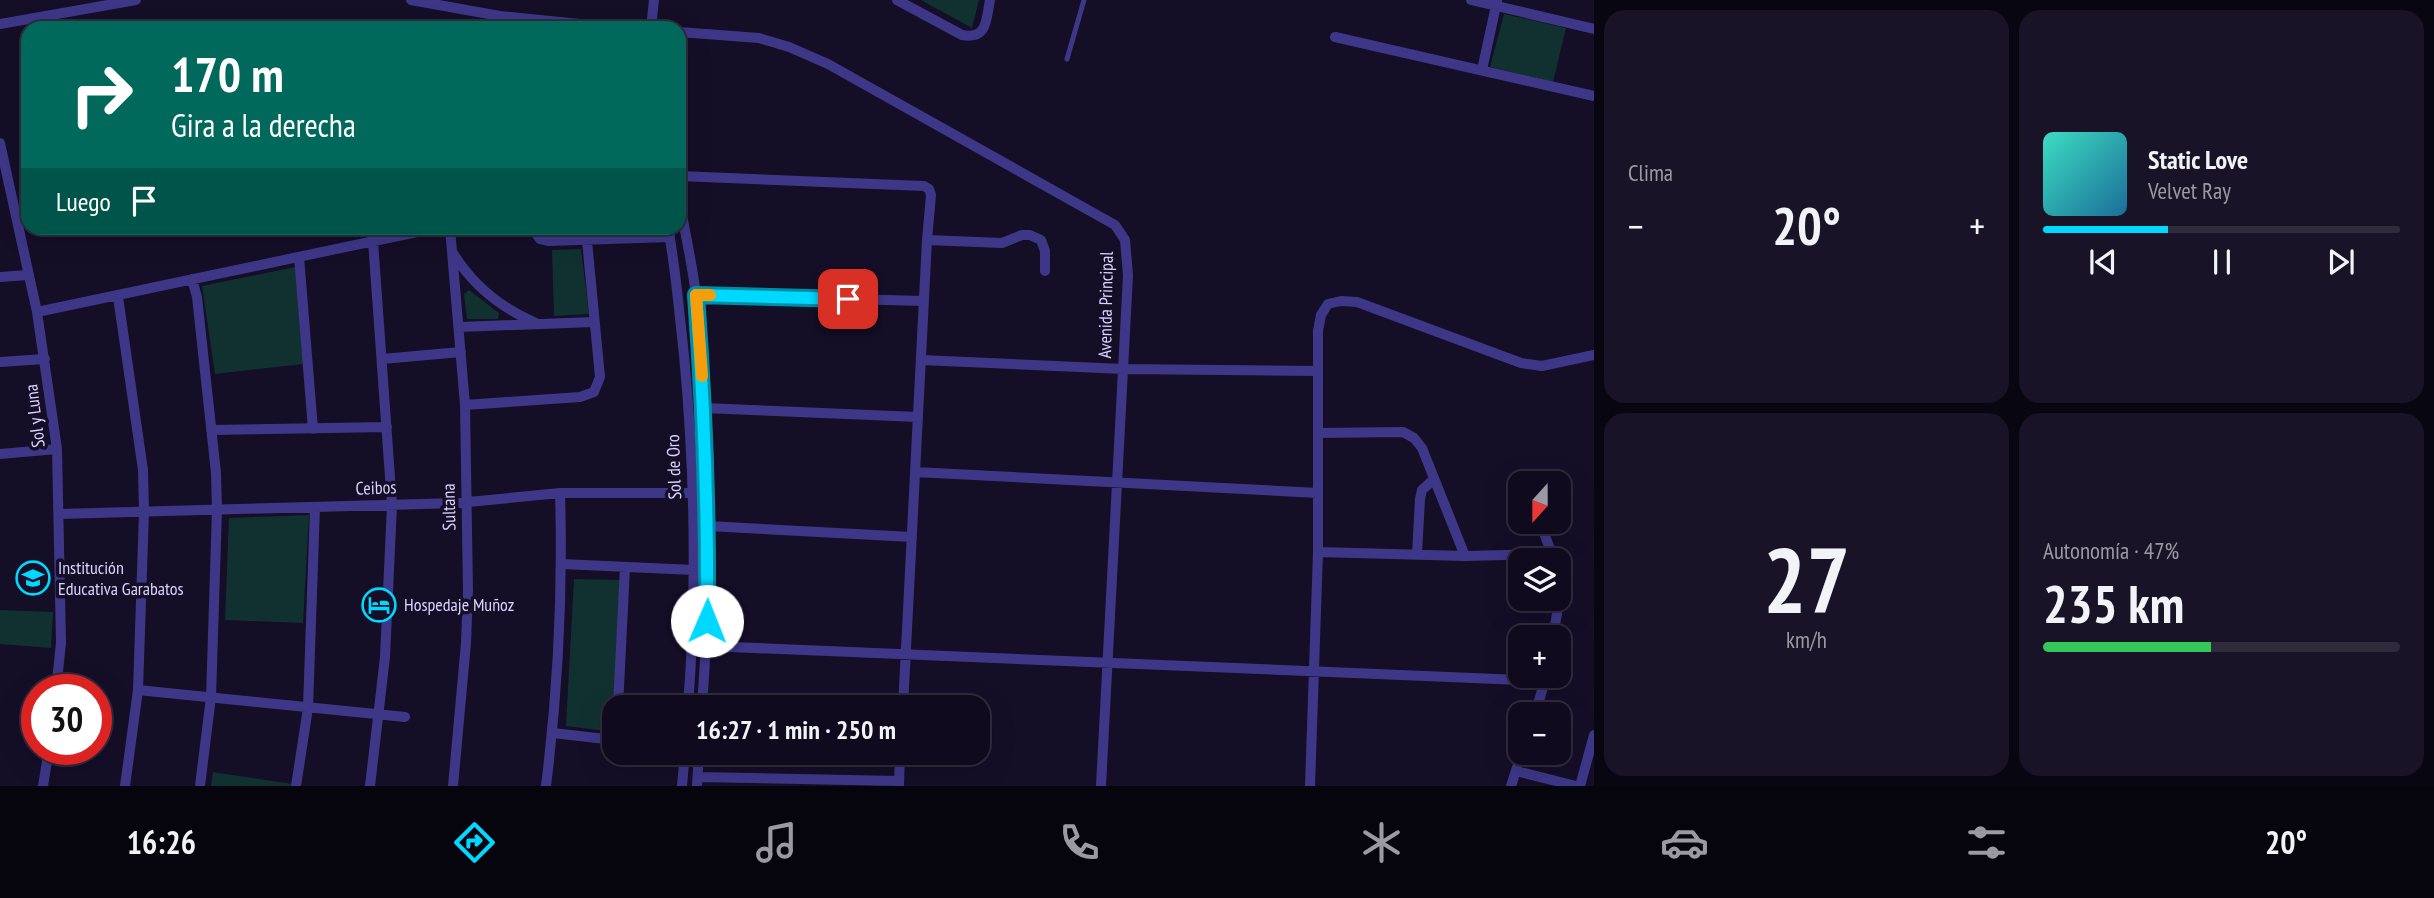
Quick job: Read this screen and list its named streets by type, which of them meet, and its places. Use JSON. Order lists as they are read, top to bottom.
{
  "streets": {
    "street": [
      "Avenida Principal",
      "Sol y Luna",
      "Sol de Oro",
      "Ceibos",
      "Sultana"
    ]
  },
  "crossings": [
    ["Sol y Luna", "Ceibos"],
    ["Sol de Oro", "Ceibos"],
    ["Ceibos", "Sultana"]
  ],
  "places": {
    "school or university": ["Institución Educativa Garabatos"],
    "hotel": ["Hospedaje Muñoz"]
  },
  "north": "bottom",
  "page": {
    "tile": [
      "Clima",
      ["27", "km/h"],
      ["Autonomía · 47%", "235 km"]
    ],
    "turn": ["170 m", "Gira a la derecha"],
    "song": ["Static Love", "Velvet Ray"],
    "then": "Luego",
    "heat": ["−", "20°", "+"],
    "map_buttons": ["+", "−"],
    "limit": "30",
    "trip": "16:27 · 1 min · 250 m",
    "tabs": ["16:26", "20°"]
  }
}
